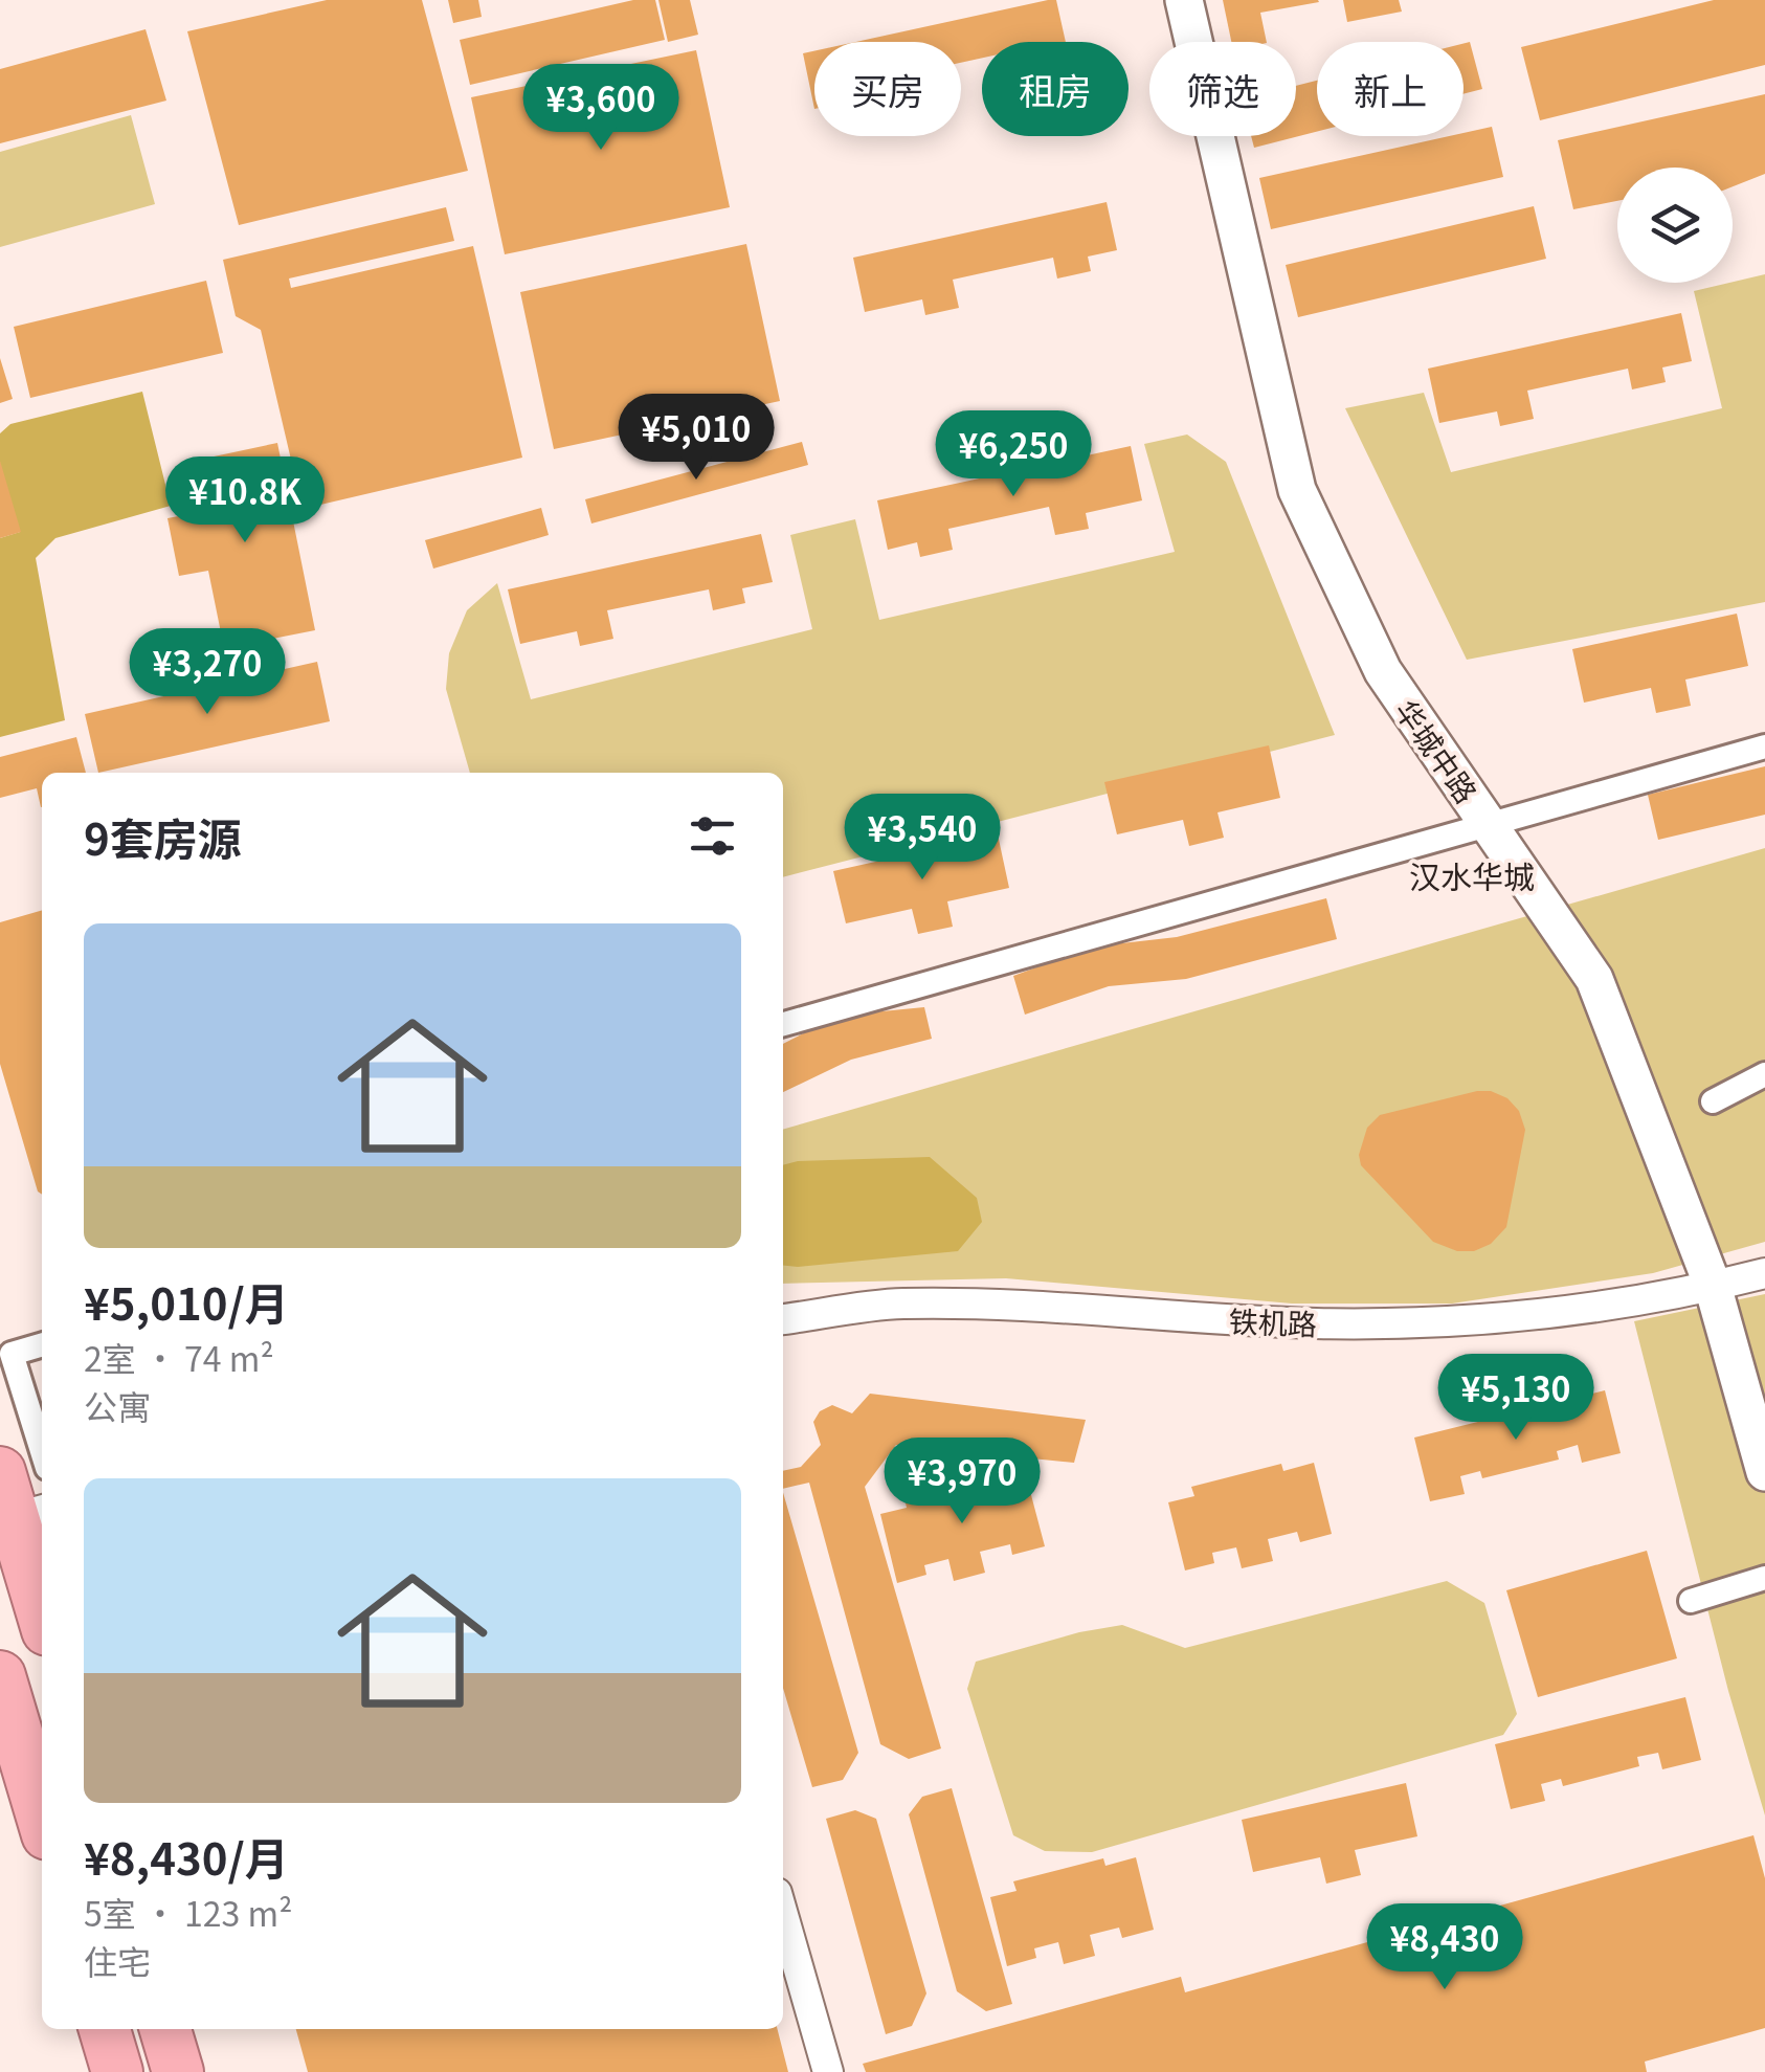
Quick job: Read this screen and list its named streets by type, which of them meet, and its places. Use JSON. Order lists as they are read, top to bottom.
{
  "streets": {
    "street": ["华城中路", "铁机路"]
  },
  "crossings": [
    ["华城中路", "铁机路"]
  ],
  "districts": ["汉水华城"],
  "page": {
    "chip": [
      "买房",
      "租房",
      "筛选",
      "新上"
    ],
    "price": [
      "¥3,600",
      "¥5,010",
      "¥6,250",
      "¥10.8K",
      "¥3,270",
      "¥3,540",
      "¥5,130",
      "¥3,970",
      "¥8,430"
    ],
    "heading": "9套房源",
    "list": [
      {
        "name": "¥5,010/月",
        "note": "2室 · 74 m² · 公寓"
      },
      {
        "name": "¥8,430/月",
        "note": "5室 · 123 m² · 住宅"
      }
    ]
  }
}
